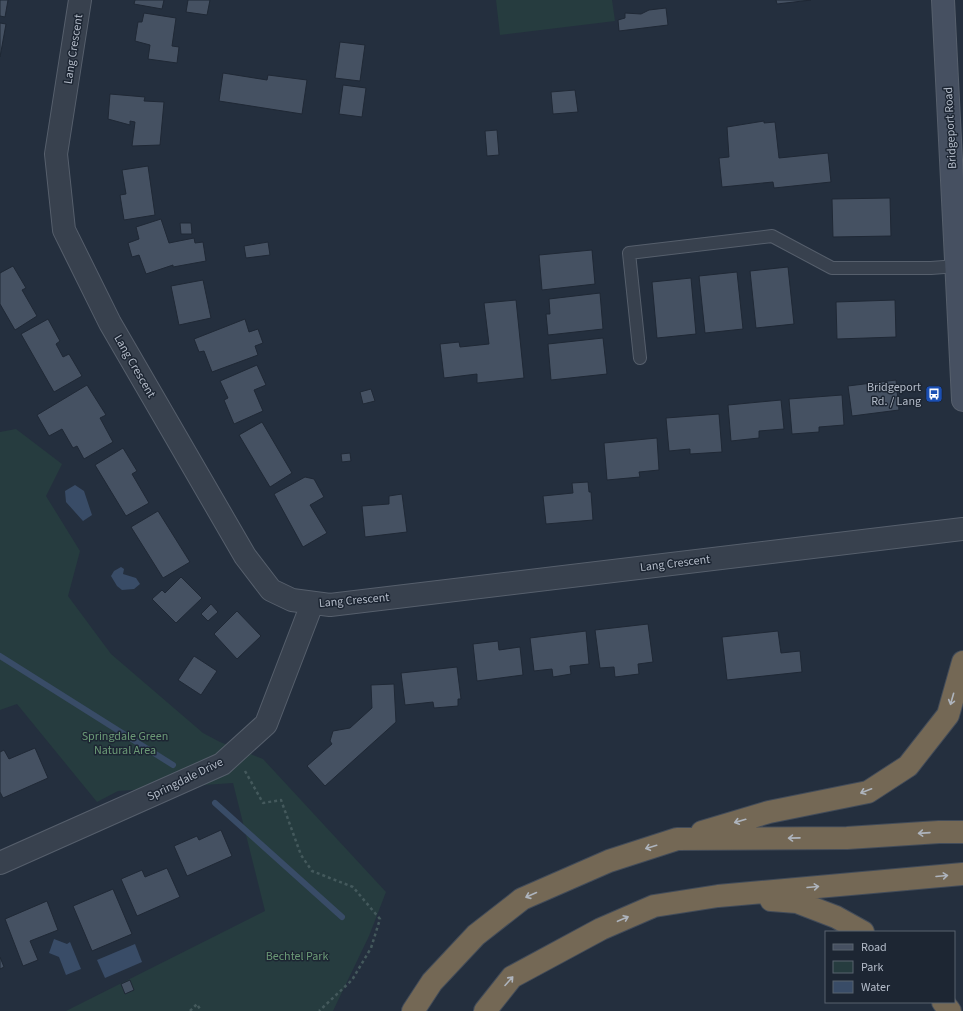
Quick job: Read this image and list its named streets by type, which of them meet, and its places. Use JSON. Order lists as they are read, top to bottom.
{
  "streets": {
    "main road": ["Bridgeport Road"],
    "street": ["Lang Crescent", "Springdale Drive"]
  },
  "crossings": [
    ["Lang Crescent", "Springdale Drive"]
  ],
  "parks": ["Springdale Green Natural Area", "Bechtel Park"],
  "places": {
    "bus stop": ["Bridgeport Rd. / Lang"]
  },
  "legend": ["Road", "Park", "Water"]
}
